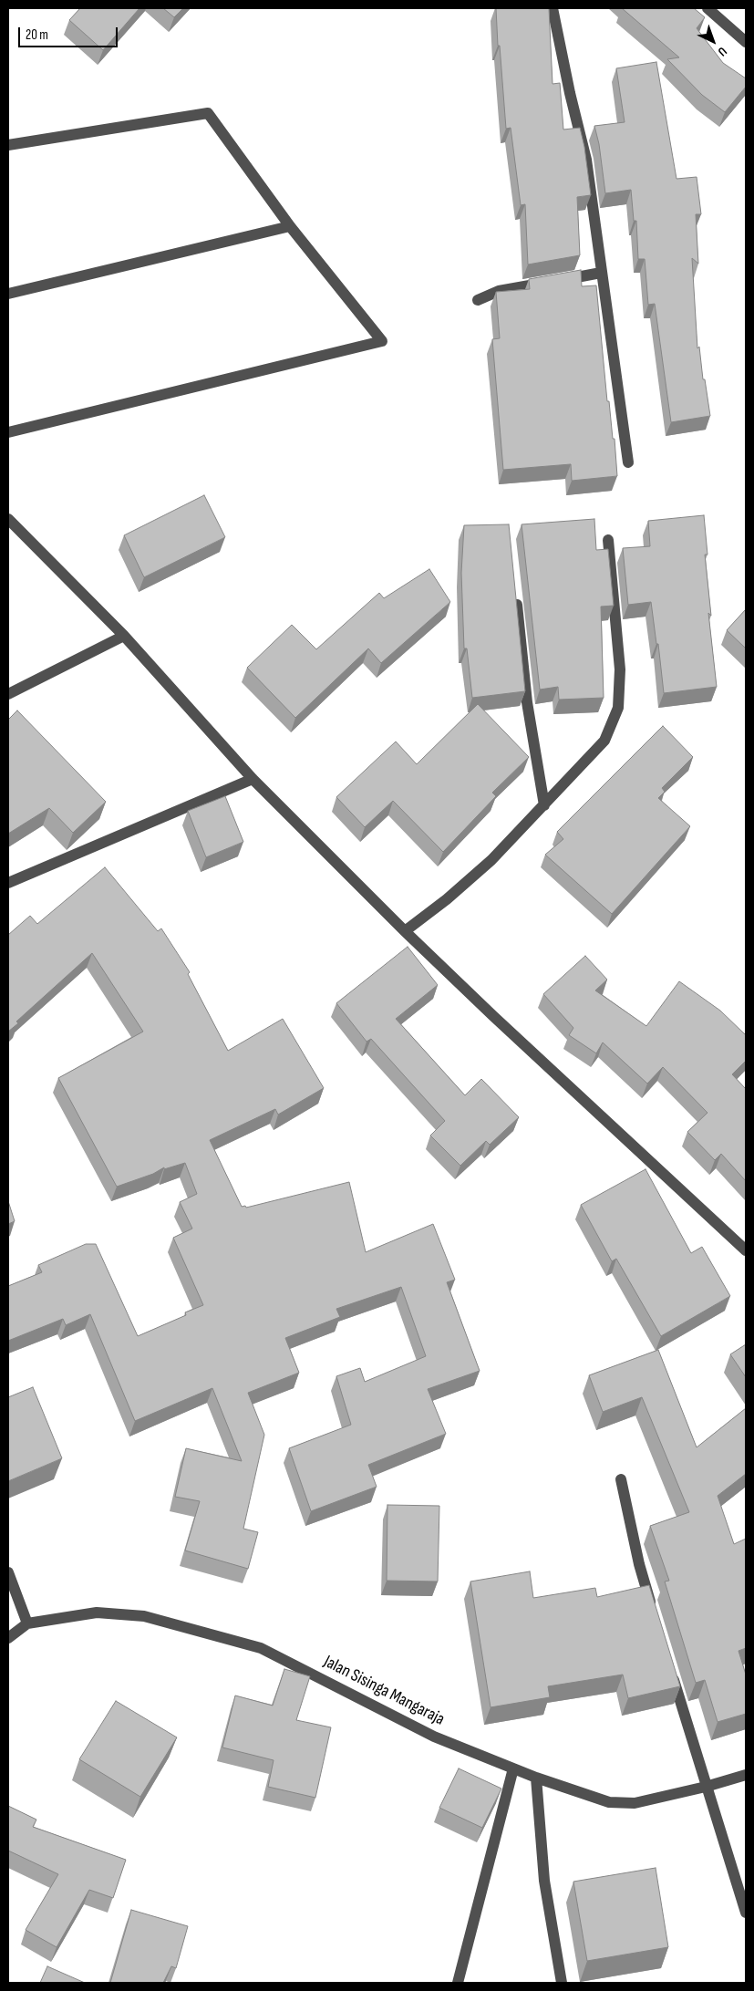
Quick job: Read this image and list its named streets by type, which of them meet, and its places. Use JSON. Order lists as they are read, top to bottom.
{
  "streets": {
    "street": ["Jalan Sisinga Mangaraja"]
  },
  "scale_bar": "20 m",
  "north": "bottom right"
}
